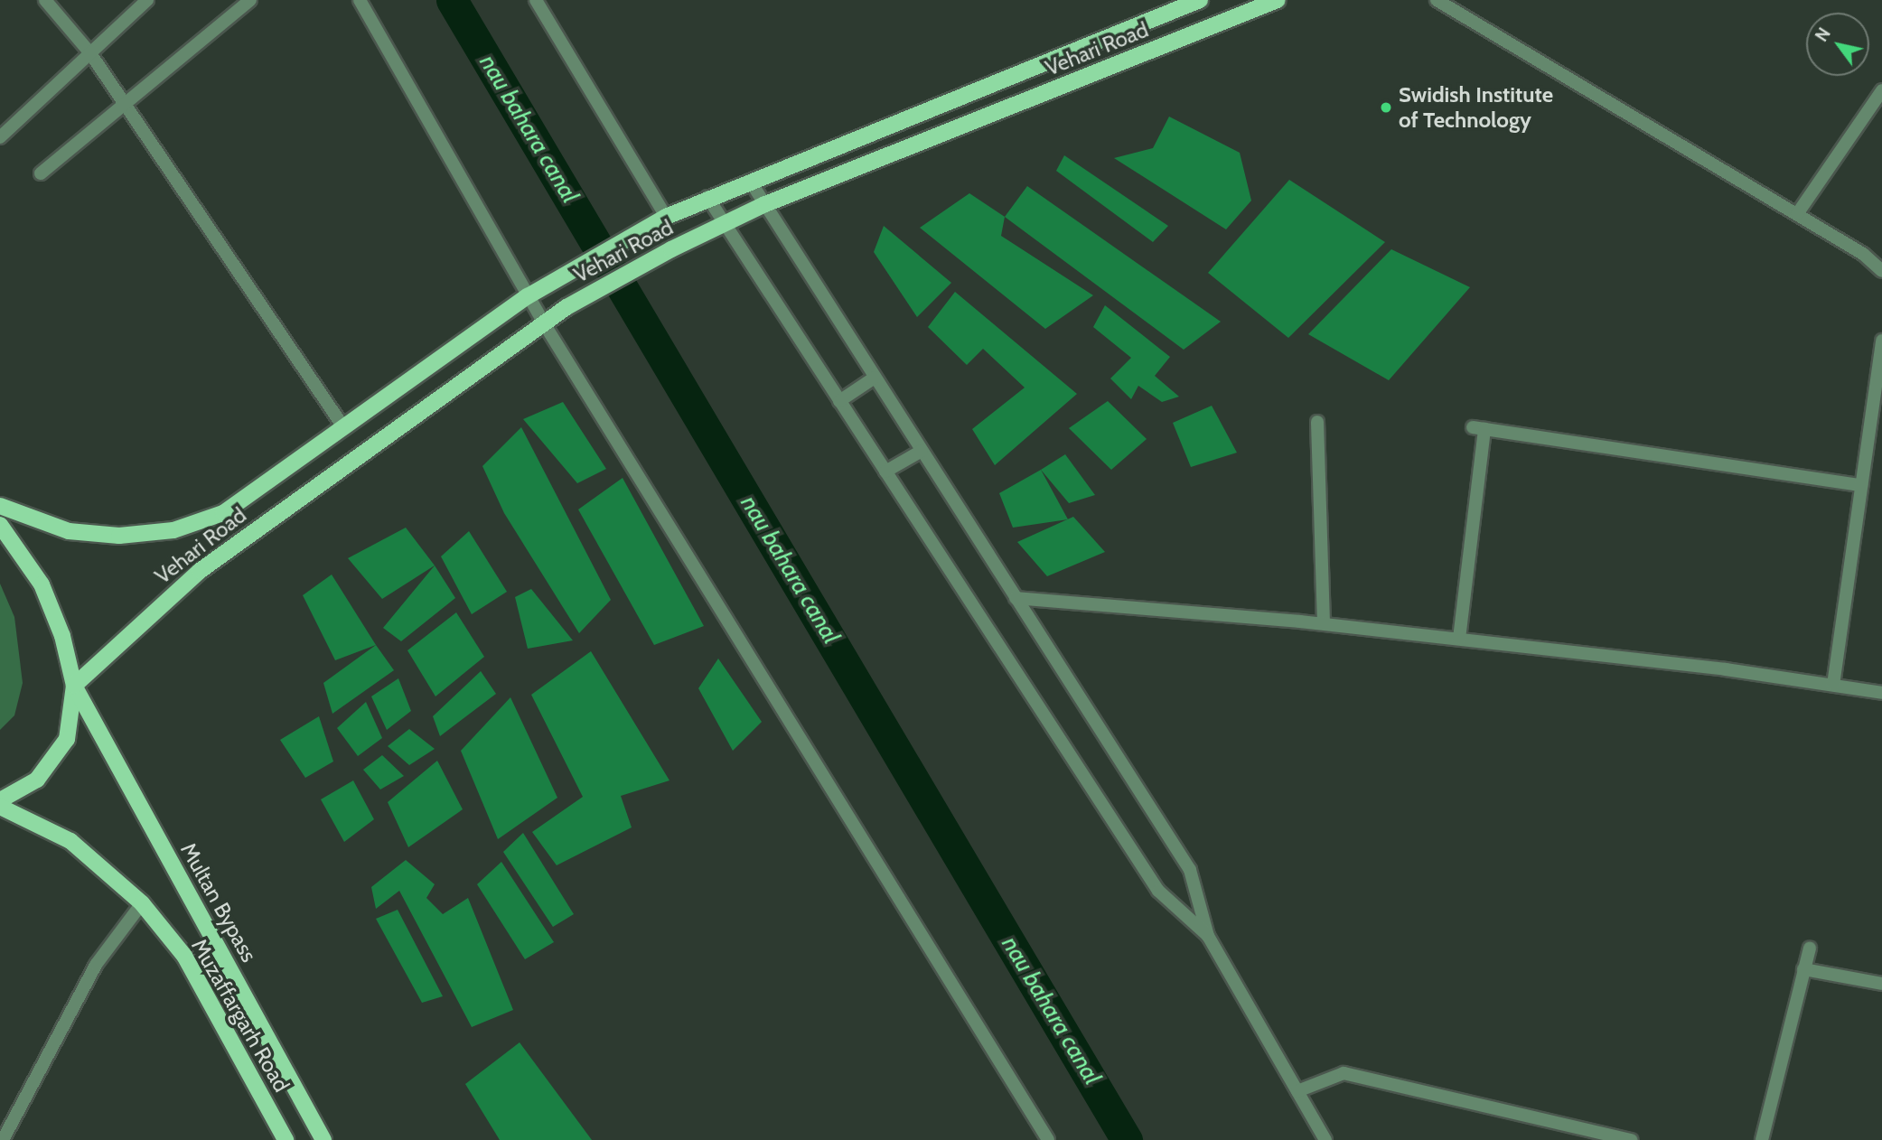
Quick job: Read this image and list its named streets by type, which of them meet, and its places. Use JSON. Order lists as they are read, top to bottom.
{
  "streets": {
    "main road": ["Vehari Road", "Multan Bypass", "Muzaffargarh Road"]
  },
  "crossings": [
    ["Vehari Road", "Multan Bypass"]
  ],
  "water": ["nau bahara canal"],
  "places": ["Swidish Institute of Technology"],
  "north": "top left"
}
